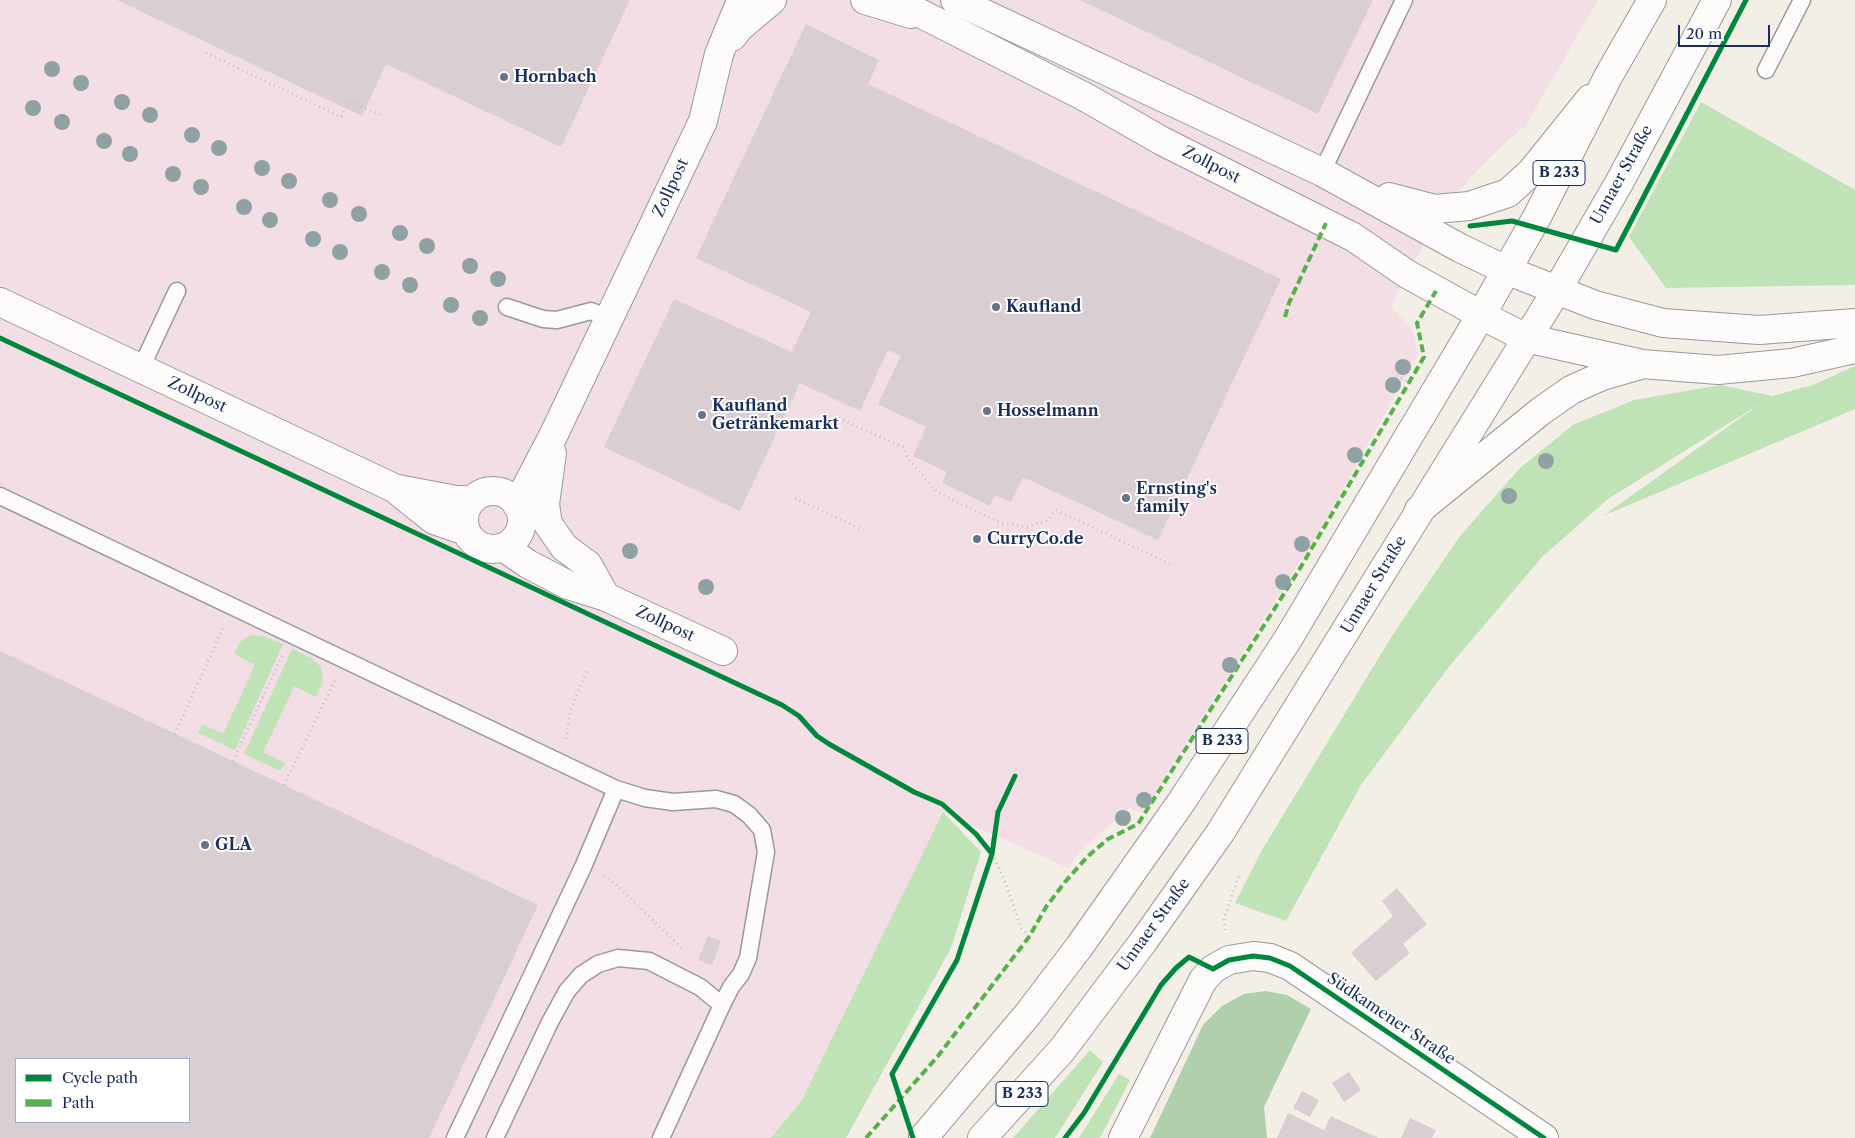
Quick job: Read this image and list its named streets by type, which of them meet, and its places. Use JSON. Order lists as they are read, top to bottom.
{
  "streets": {
    "main road": [
      "Zollpost",
      "B 233",
      "Unnaer Straße",
      "Südkamener Straße"
    ]
  },
  "crossings": [
    ["Zollpost", "B 233"],
    ["Zollpost", "Unnaer Straße"]
  ],
  "places": [
    "Hornbach",
    "Kaufland",
    "Hosselmann",
    "Kaufland Getränkemarkt",
    "Ernsting's family",
    "CurryCo.de",
    "GLA"
  ],
  "legend": ["Cycle path", "Path"],
  "scale_bar": "20 m"
}
